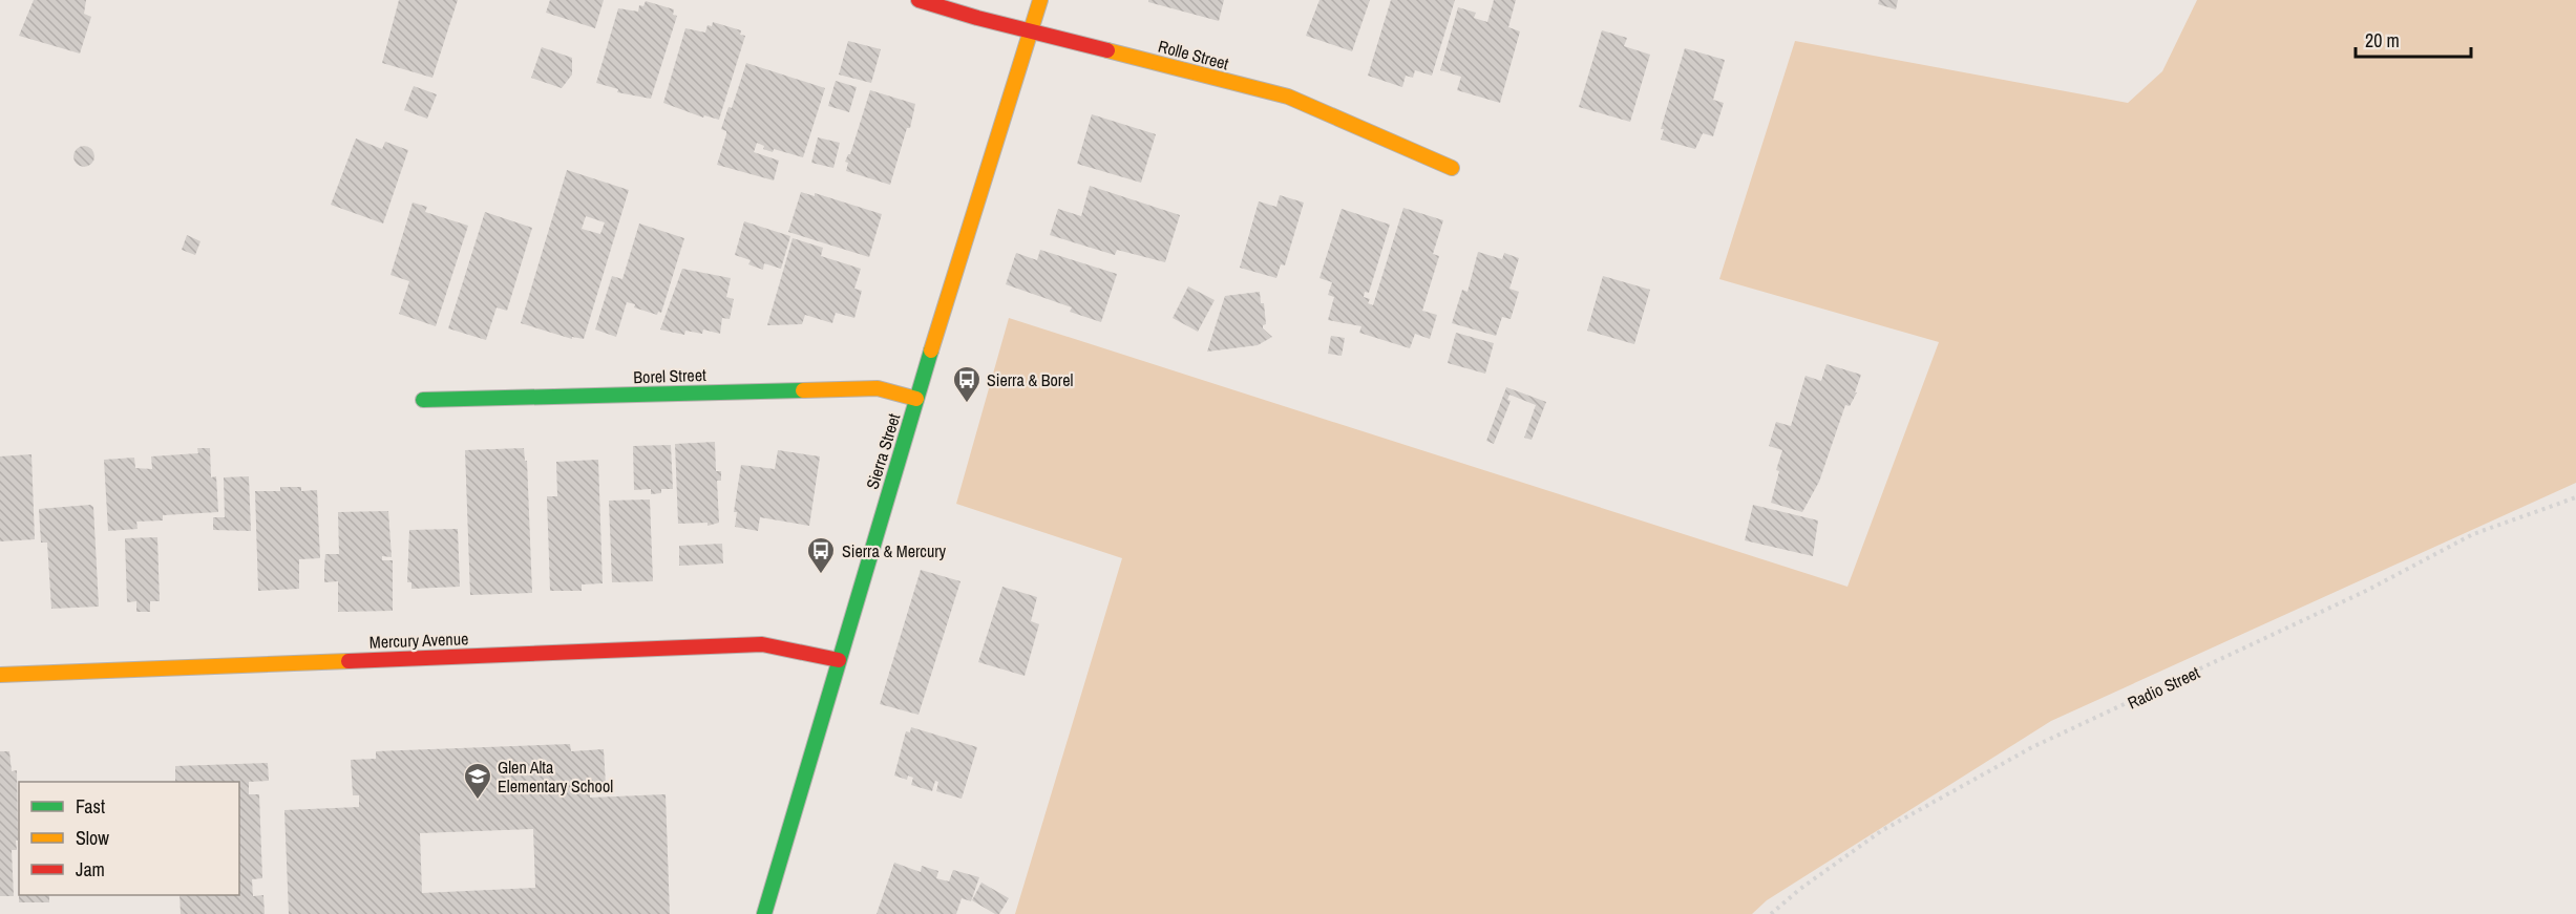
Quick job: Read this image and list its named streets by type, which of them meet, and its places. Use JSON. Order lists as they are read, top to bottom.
{
  "streets": {
    "street": [
      "Rolle Street",
      "Borel Street",
      "Sierra Street",
      "Mercury Avenue"
    ],
    "path": ["Radio Street"]
  },
  "crossings": [
    ["Rolle Street", "Sierra Street"],
    ["Borel Street", "Sierra Street"],
    ["Sierra Street", "Mercury Avenue"]
  ],
  "places": {
    "bus stop": ["Sierra & Borel", "Sierra & Mercury"],
    "school or university": ["Glen Alta Elementary School"]
  },
  "legend": ["Fast", "Slow", "Jam"],
  "scale_bar": "20 m"
}
